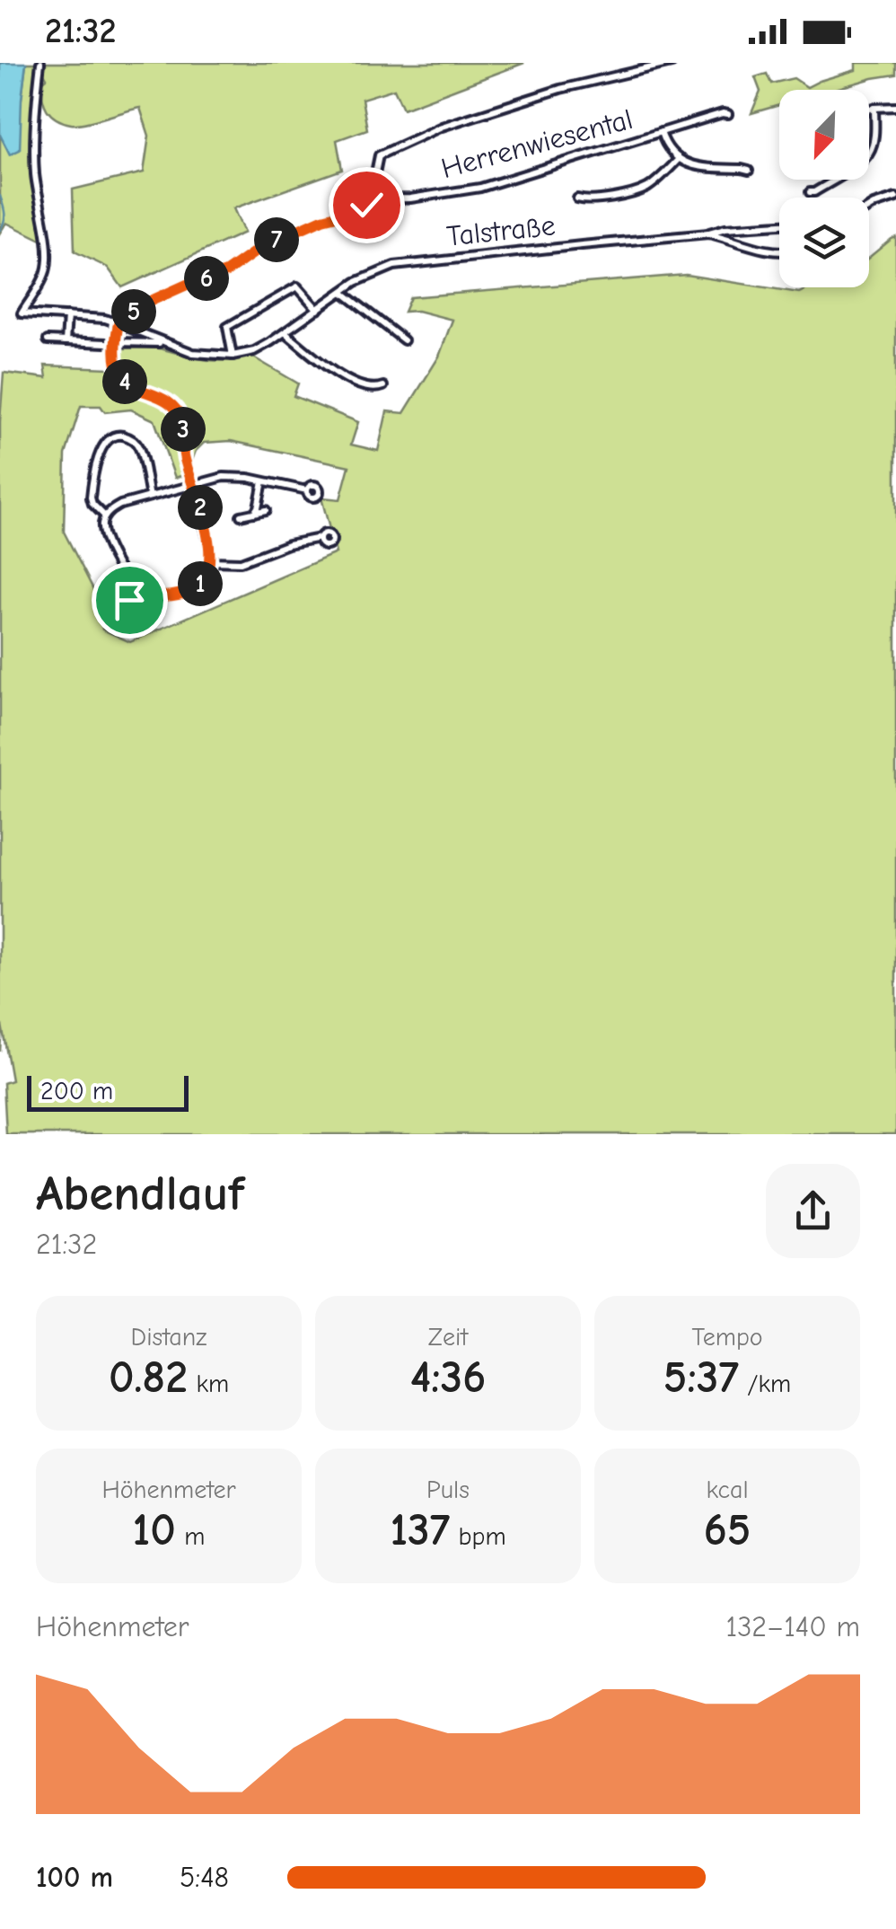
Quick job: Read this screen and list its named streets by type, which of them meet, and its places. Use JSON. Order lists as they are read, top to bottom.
{
  "streets": {
    "street": ["Herrenwiesental", "Talstraße"]
  },
  "scale_bar": "200 m",
  "north": "bottom left",
  "page": {
    "status": "21:32",
    "pins": [
      "7",
      "6",
      "5",
      "4",
      "3",
      "2",
      "1"
    ],
    "scale": "200 m",
    "heading": ["Abendlauf", "21:32"],
    "stats": [
      ["Distanz", "0.82 km"],
      ["Zeit", "4:36"],
      ["Tempo", "5:37 /km"],
      ["Höhenmeter", "10 m"],
      ["Puls", "137 bpm"],
      ["kcal", "65"]
    ],
    "chart": ["Höhenmeter", "132–140 m"],
    "list": [
      {
        "name": "100 m",
        "note": "5:48"
      }
    ]
  }
}
